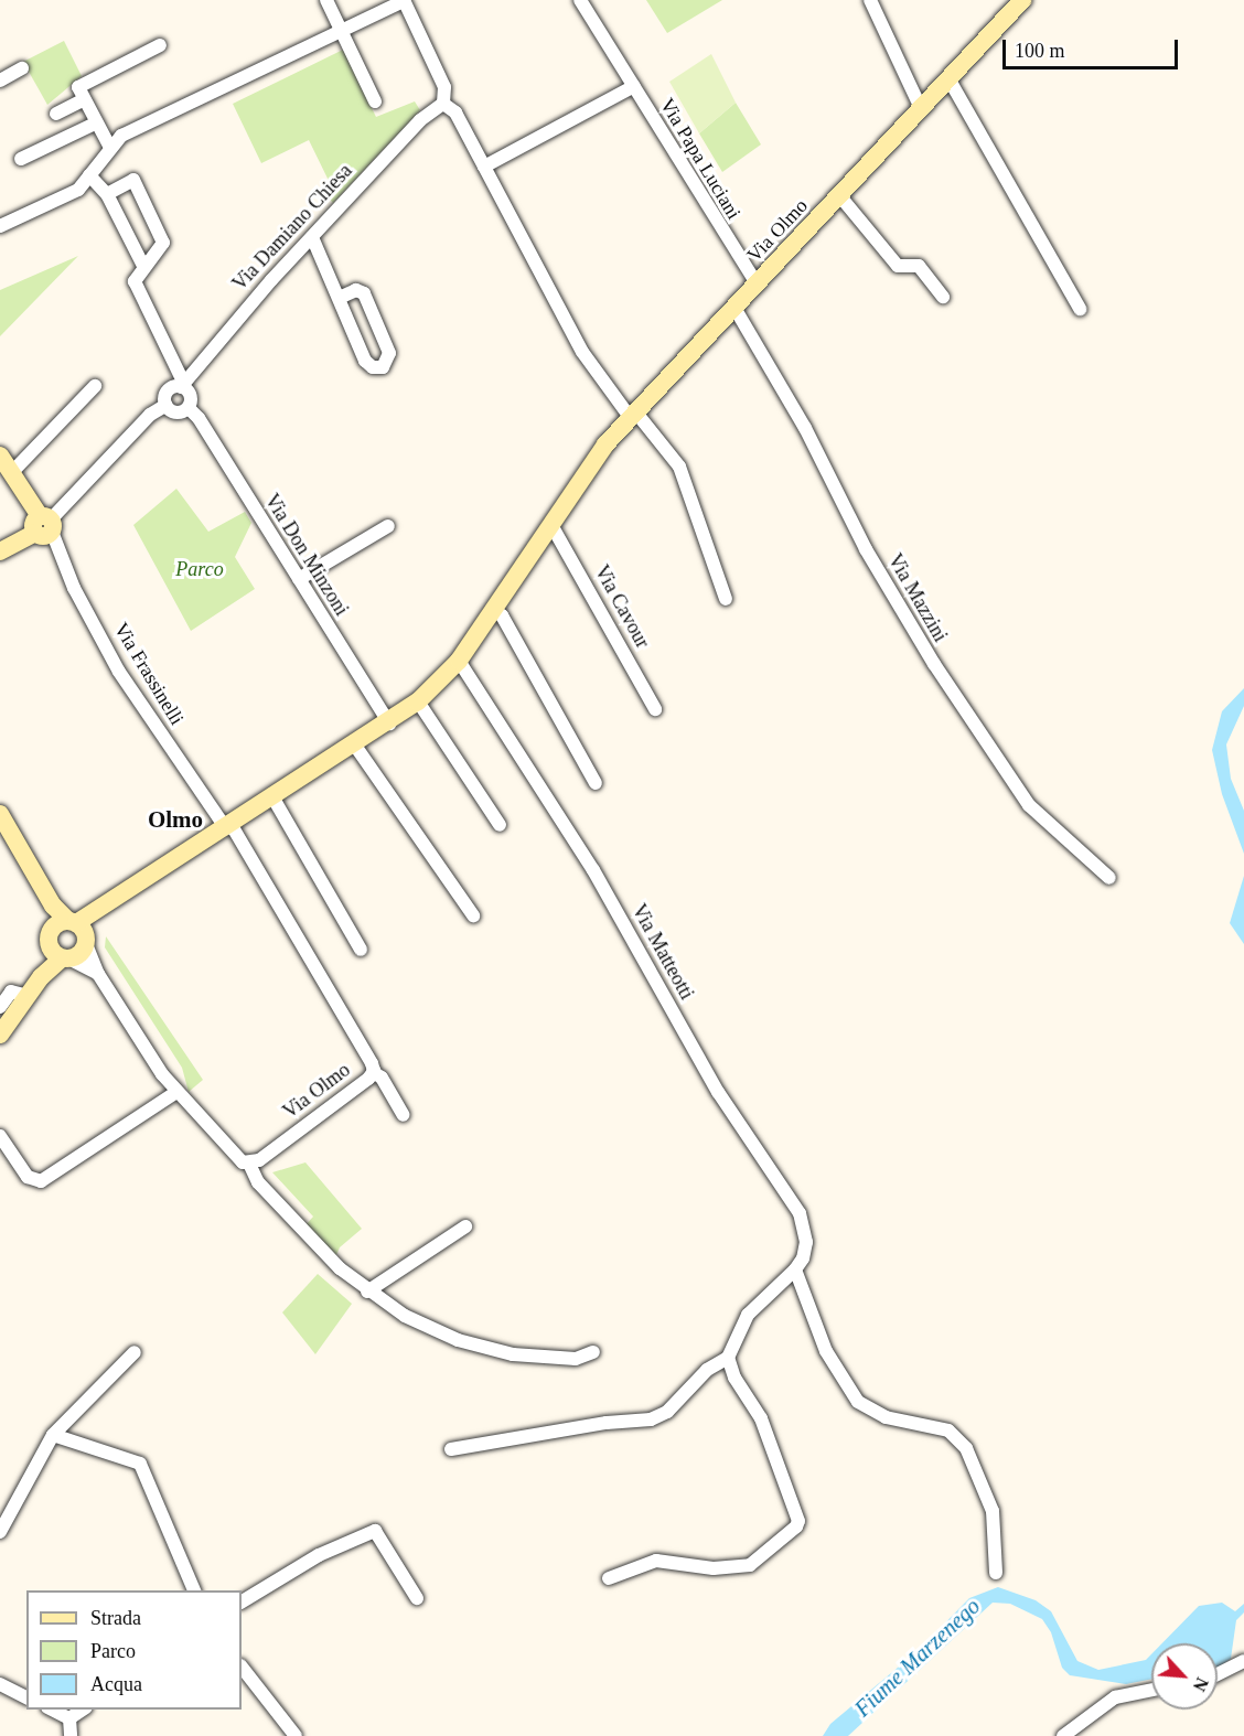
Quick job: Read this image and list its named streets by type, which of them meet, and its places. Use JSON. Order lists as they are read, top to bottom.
{
  "streets": {
    "street": [
      "Via Papa Luciani",
      "Via Damiano Chiesa",
      "Via Olmo",
      "Via Don Minzoni",
      "Via Mazzini",
      "Via Cavour",
      "Via Frassinelli",
      "Via Matteotti"
    ]
  },
  "crossings": [
    ["Via Papa Luciani", "Via Olmo"],
    ["Via Damiano Chiesa", "Via Don Minzoni"],
    ["Via Damiano Chiesa", "Via Frassinelli"],
    ["Via Olmo", "Via Don Minzoni"],
    ["Via Olmo", "Via Mazzini"],
    ["Via Olmo", "Via Cavour"],
    ["Via Olmo", "Via Frassinelli"],
    ["Via Olmo", "Via Matteotti"]
  ],
  "districts": ["Olmo"],
  "water": ["Fiume Marzenego"],
  "parks": ["Parco"],
  "legend": ["Strada", "Parco", "Acqua"],
  "scale_bar": "100 m",
  "north": "bottom right"
}
